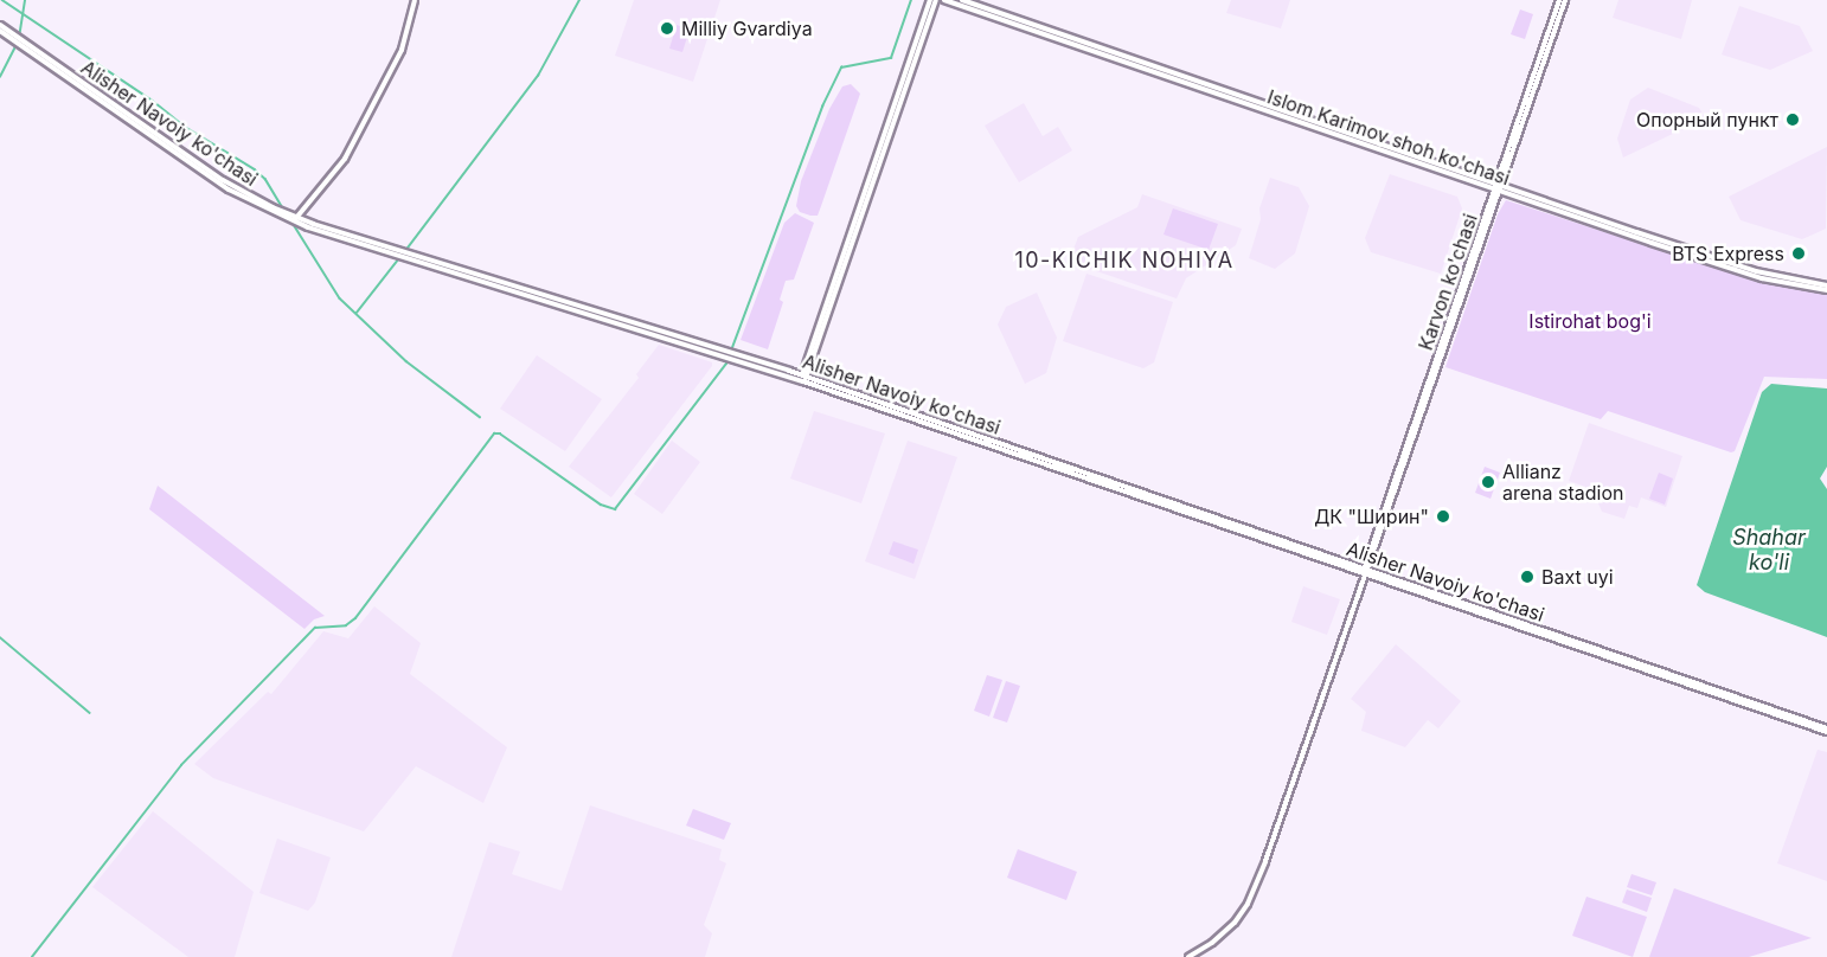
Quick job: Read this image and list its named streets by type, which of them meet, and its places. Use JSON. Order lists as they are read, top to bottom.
{
  "streets": {
    "main road": ["Alisher Navoiy ko'chasi", "Islom Karimov shoh ko'chasi", "Karvon ko'chasi"]
  },
  "crossings": [
    ["Alisher Navoiy ko'chasi", "Karvon ko'chasi"],
    ["Islom Karimov shoh ko'chasi", "Karvon ko'chasi"]
  ],
  "districts": ["10-KICHIK NOHIYA"],
  "water": ["Shahar ko'li"],
  "parks": ["Istirohat bog'i"],
  "places": [
    "Milliy Gvardiya",
    "Опорный пункт",
    "BTS Express",
    "Allianz arena stadion",
    "ДК \"Ширин\"",
    "Baxt uyi"
  ]
}
